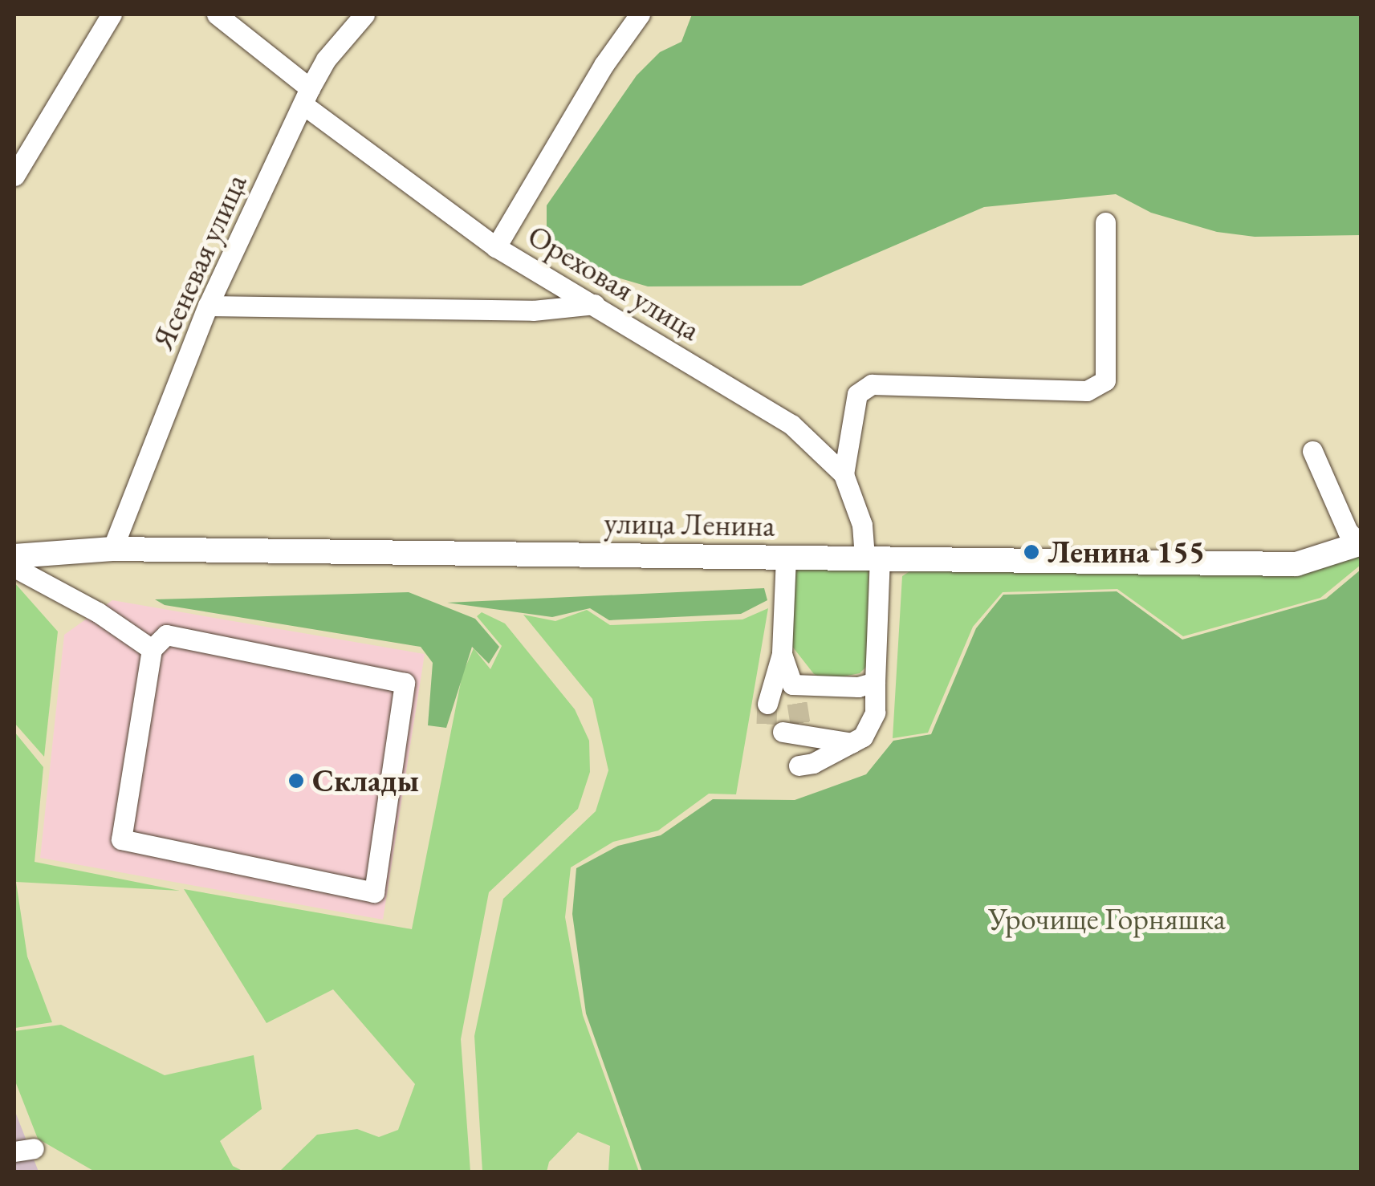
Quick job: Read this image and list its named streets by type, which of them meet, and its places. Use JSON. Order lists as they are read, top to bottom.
{
  "streets": {
    "main road": ["улица Ленина"],
    "street": ["Ясеневая улица", "Ореховая улица"]
  },
  "crossings": [
    ["Ясеневая улица", "улица Ленина"]
  ],
  "parks": ["Урочище Горняшка"],
  "places": ["Ленина 155", "Склады"]
}
